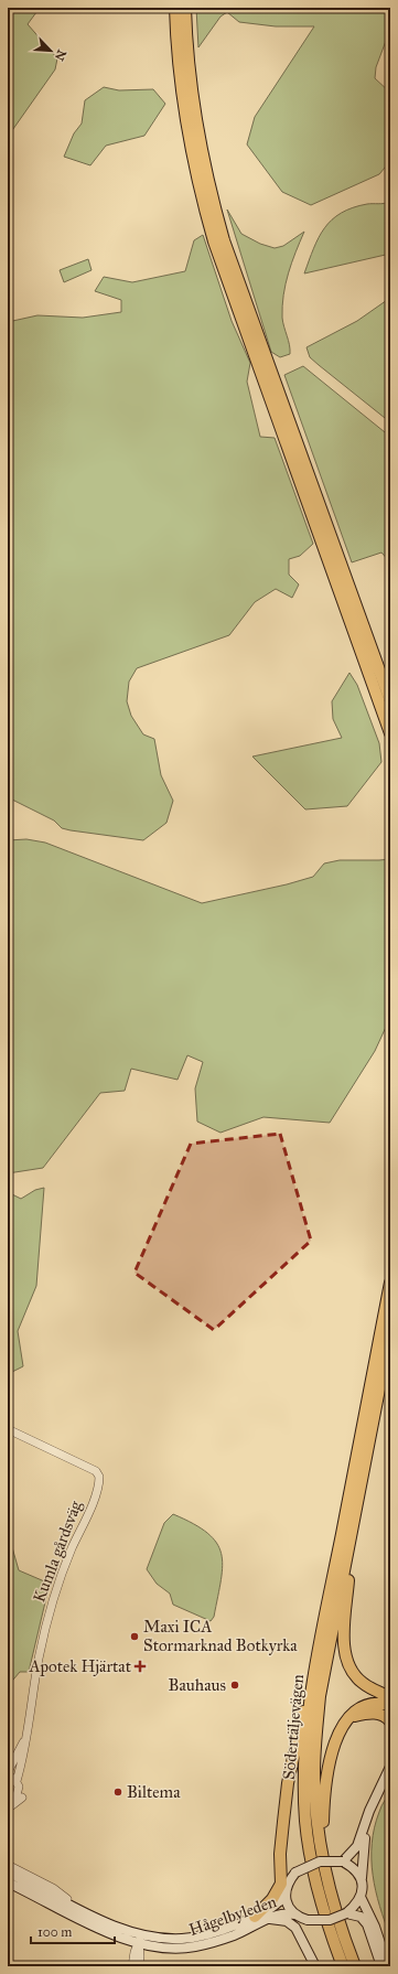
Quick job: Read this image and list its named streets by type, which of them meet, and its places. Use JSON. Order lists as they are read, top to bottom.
{
  "streets": {
    "highway": ["Södertäljevägen"],
    "main road": ["Hågelbyleden"],
    "street": ["Kumla gårdsväg"]
  },
  "places": {
    "other": ["Maxi ICA Stormarknad Botkyrka", "Bauhaus", "Biltema"],
    "health": ["Apotek Hjärtat"]
  },
  "scale_bar": "100 m",
  "north": "bottom right"
}
